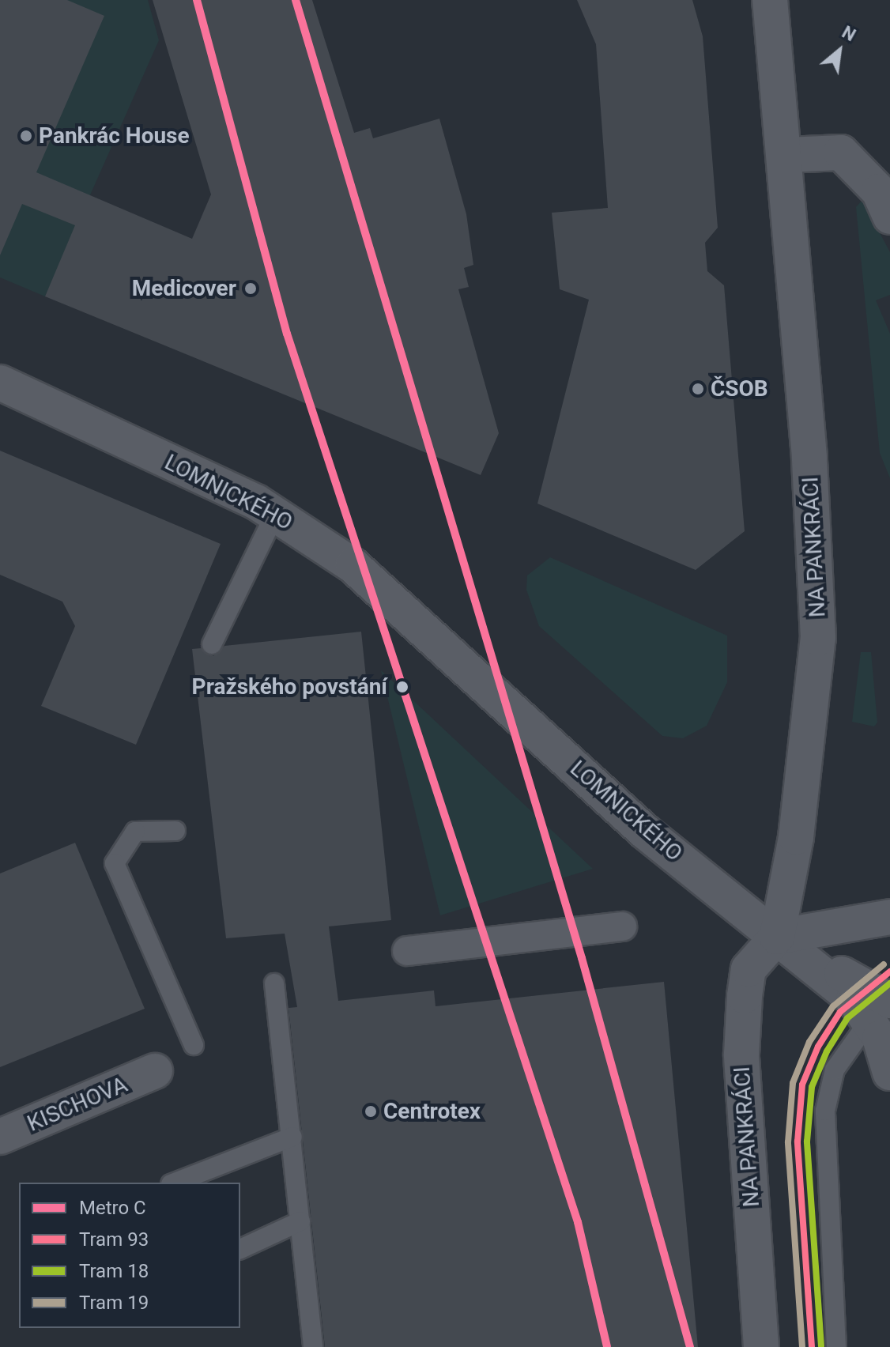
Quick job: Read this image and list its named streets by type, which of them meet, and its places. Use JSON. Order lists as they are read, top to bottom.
{
  "streets": {
    "street": ["LOMNICKÉHO", "NA PANKRÁCI", "KISCHOVA"]
  },
  "crossings": [
    ["LOMNICKÉHO", "NA PANKRÁCI"]
  ],
  "places": [
    "Pankrác House",
    "Medicover",
    "ČSOB",
    "Pražského povstání",
    "Centrotex"
  ],
  "lines": [
    "metro line C",
    "tram line 19",
    "tram line 93",
    "tram line 18"
  ],
  "legend": [
    "Metro C",
    "Tram 93",
    "Tram 18",
    "Tram 19"
  ],
  "north": "top right"
}
